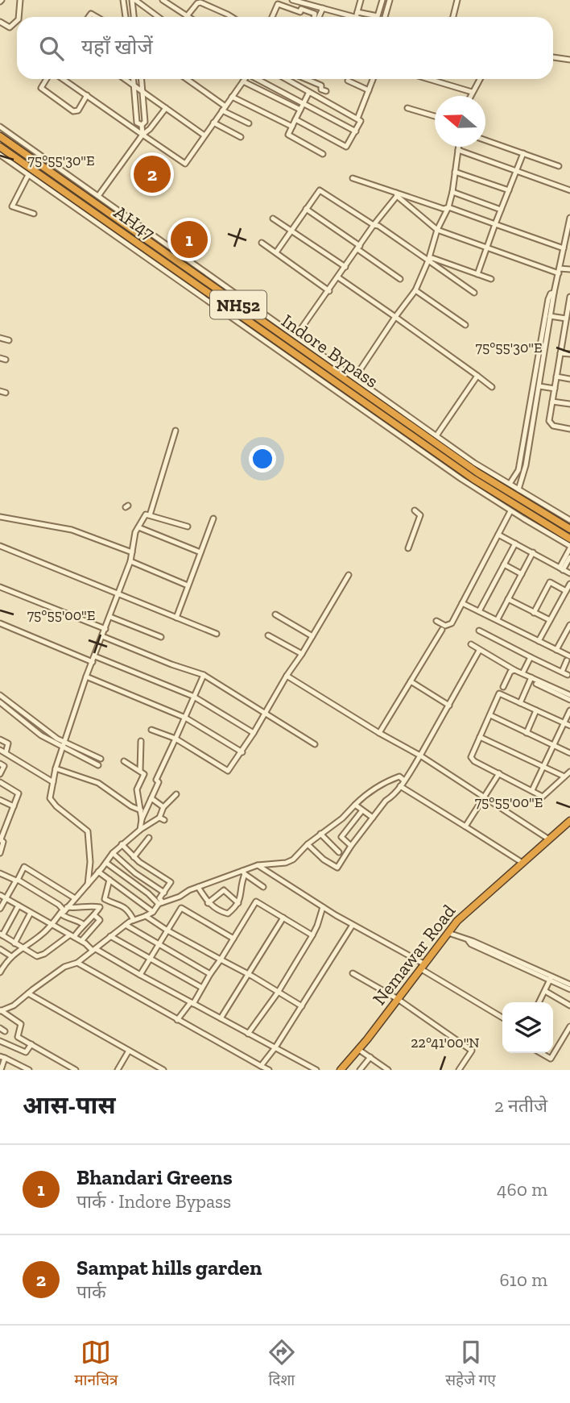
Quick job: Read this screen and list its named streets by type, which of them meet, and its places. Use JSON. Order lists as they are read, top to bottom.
{
  "streets": {
    "highway": [
      "AH47",
      "NH52",
      "Indore Bypass",
      "Nemawar Road"
    ]
  },
  "crossings": [
    ["AH47", "NH52"],
    ["AH47", "Indore Bypass"],
    ["NH52", "Indore Bypass"]
  ],
  "north": "left",
  "page": {
    "search": "यहाँ खोजें",
    "pins": ["2", "1"],
    "heading": ["आस-पास", "2 नतीजे"],
    "list": [
      {
        "mark": "1",
        "name": "Bhandari Greens",
        "note": "पार्क · Indore Bypass",
        "value": "460 m"
      },
      {
        "mark": "2",
        "name": "Sampat hills garden",
        "note": "पार्क",
        "value": "610 m"
      }
    ],
    "nav": ["मानचित्र", "दिशा", "सहेजे गए"]
  },
  "coordinates": ["75°55'30\"E", "75°55'00\"E", "22°41'00\"N"]
}
